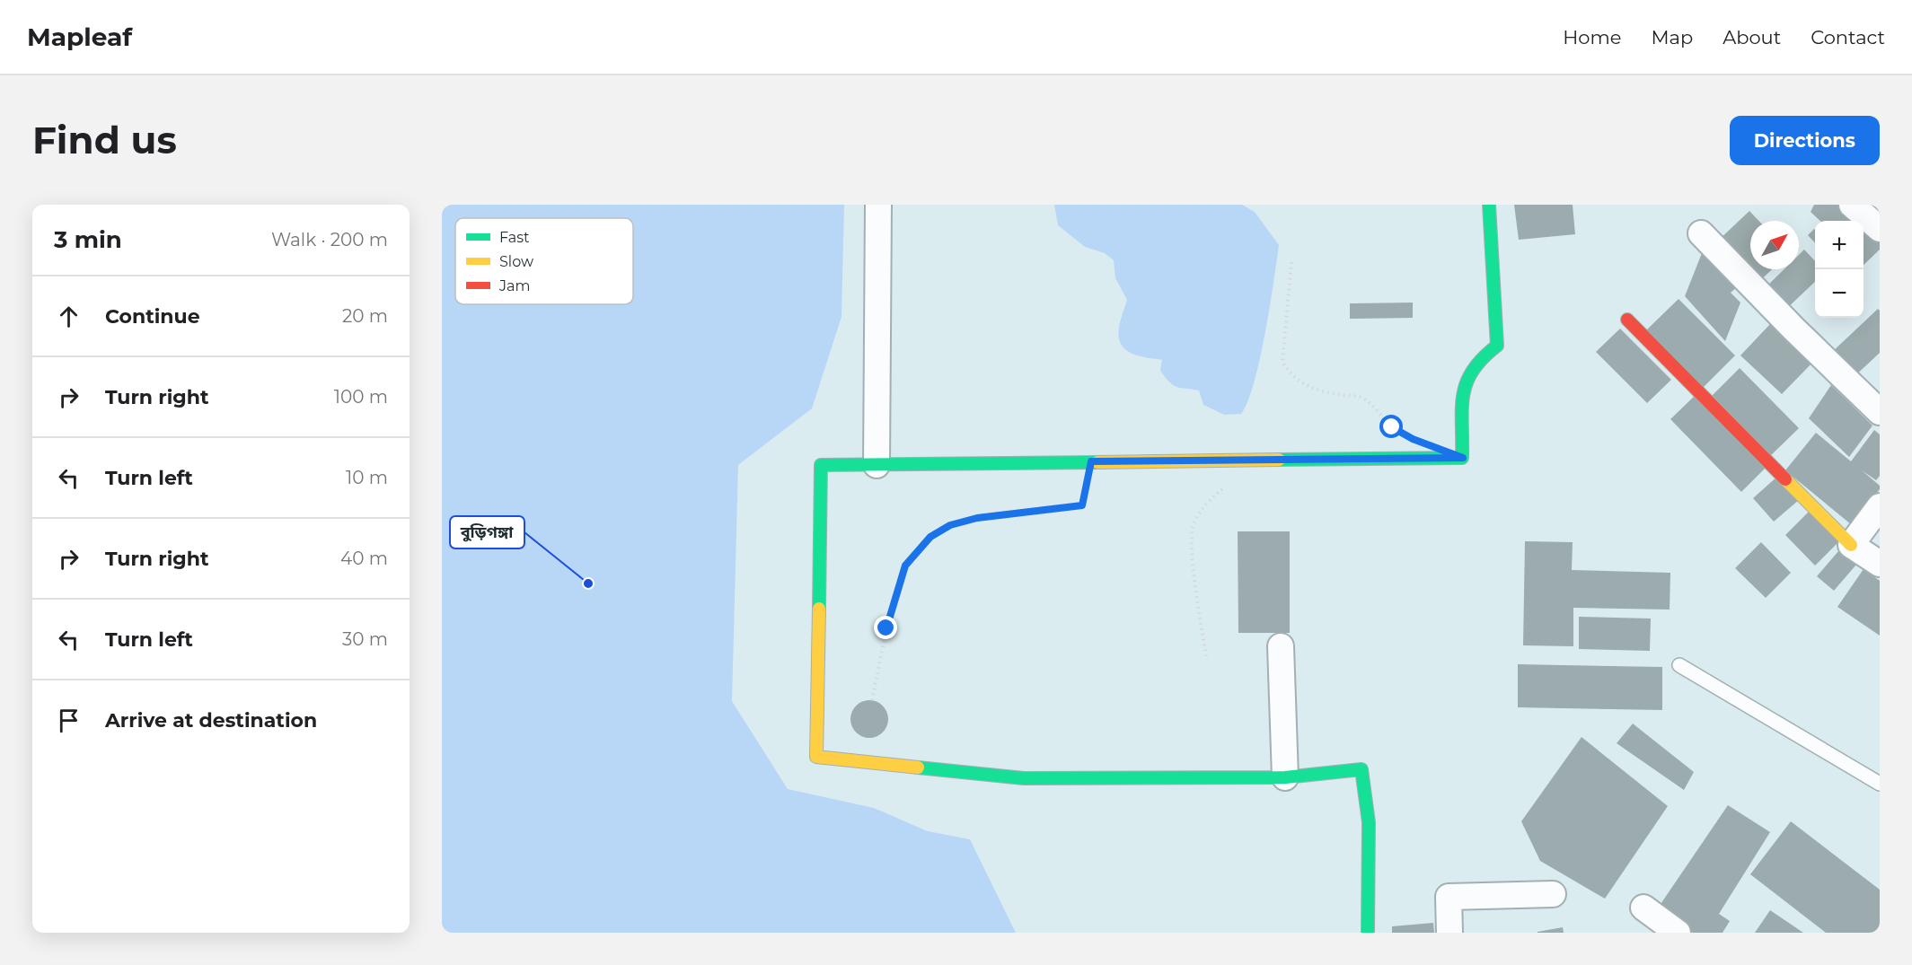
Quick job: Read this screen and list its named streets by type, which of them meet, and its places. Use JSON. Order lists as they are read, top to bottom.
{
  "places": ["বুড়িগঙ্গা"],
  "legend": ["Fast", "Slow", "Jam"],
  "north": "top right",
  "page": {
    "header": "Mapleaf",
    "nav": [
      "Home",
      "Map",
      "About",
      "Contact"
    ],
    "buttons": "Directions",
    "title": "Find us",
    "heading": ["3 min", "Walk · 200 m"],
    "map_buttons": ["+", "−"],
    "list": [
      ["Continue", "20 m"],
      ["Turn right", "100 m"],
      ["Turn left", "10 m"],
      ["Turn right", "40 m"],
      ["Turn left", "30 m"],
      "Arrive at destination"
    ]
  }
}
